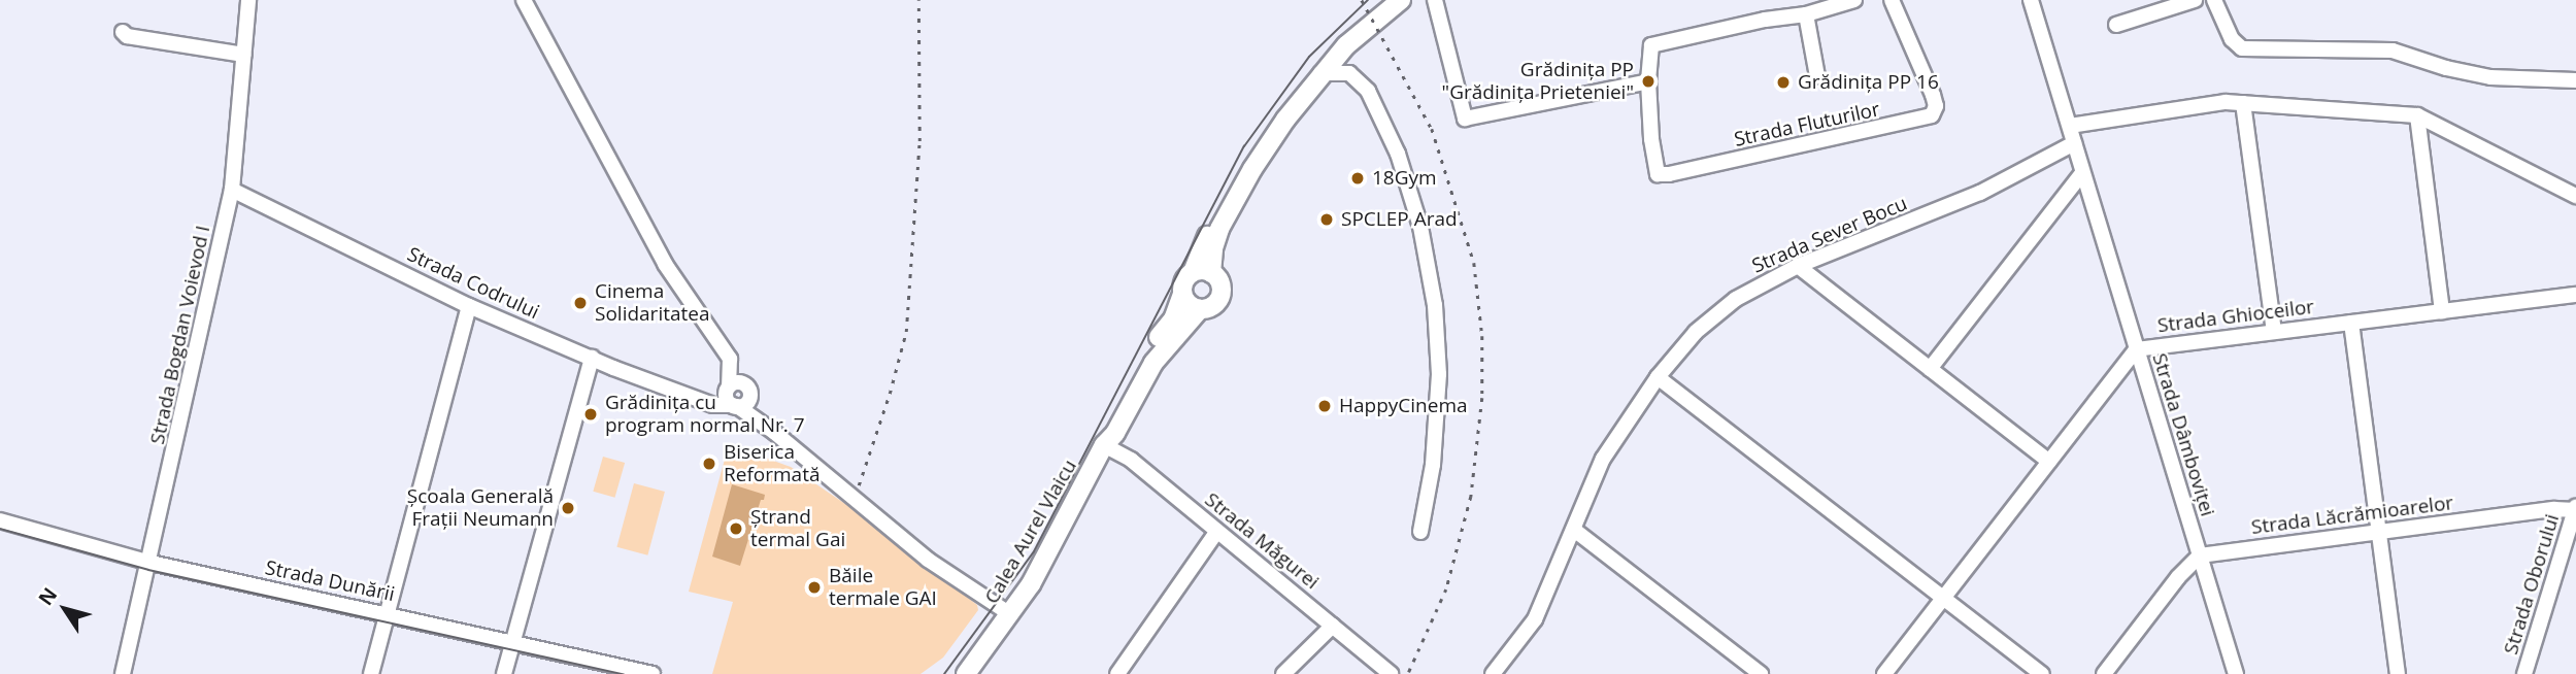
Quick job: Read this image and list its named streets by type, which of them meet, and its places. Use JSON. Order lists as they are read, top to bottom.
{
  "streets": {
    "main road": ["Calea Aurel Vlaicu"],
    "street": [
      "Strada Fluturilor",
      "Strada Sever Bocu",
      "Strada Codrului",
      "Strada Ghioceilor",
      "Strada Bogdan Voievod I",
      "Strada Dâmboviței",
      "Strada Lăcrămioarelor",
      "Strada Măgurei",
      "Strada Dunării",
      "Strada Oborului"
    ]
  },
  "crossings": [
    ["Strada Sever Bocu", "Strada Dâmboviței"],
    ["Strada Codrului", "Strada Bogdan Voievod I"],
    ["Strada Ghioceilor", "Strada Dâmboviței"],
    ["Strada Bogdan Voievod I", "Strada Dunării"],
    ["Strada Dâmboviței", "Strada Lăcrămioarelor"],
    ["Strada Lăcrămioarelor", "Strada Oborului"],
    ["Calea Aurel Vlaicu", "Strada Măgurei"]
  ],
  "places": [
    "Grădinița PP \"Grădinița Prieteniei\"",
    "Grădinița PP 16",
    "18Gym",
    "SPCLEP Arad",
    "Cinema Solidaritatea",
    "HappyCinema",
    "Grădinița cu program normal Nr. 7",
    "Biserica Reformată",
    "Școala Generală Frații Neumann",
    "Ștrand termal Gai",
    "Băile termale GAI"
  ],
  "north": "top left"
}
